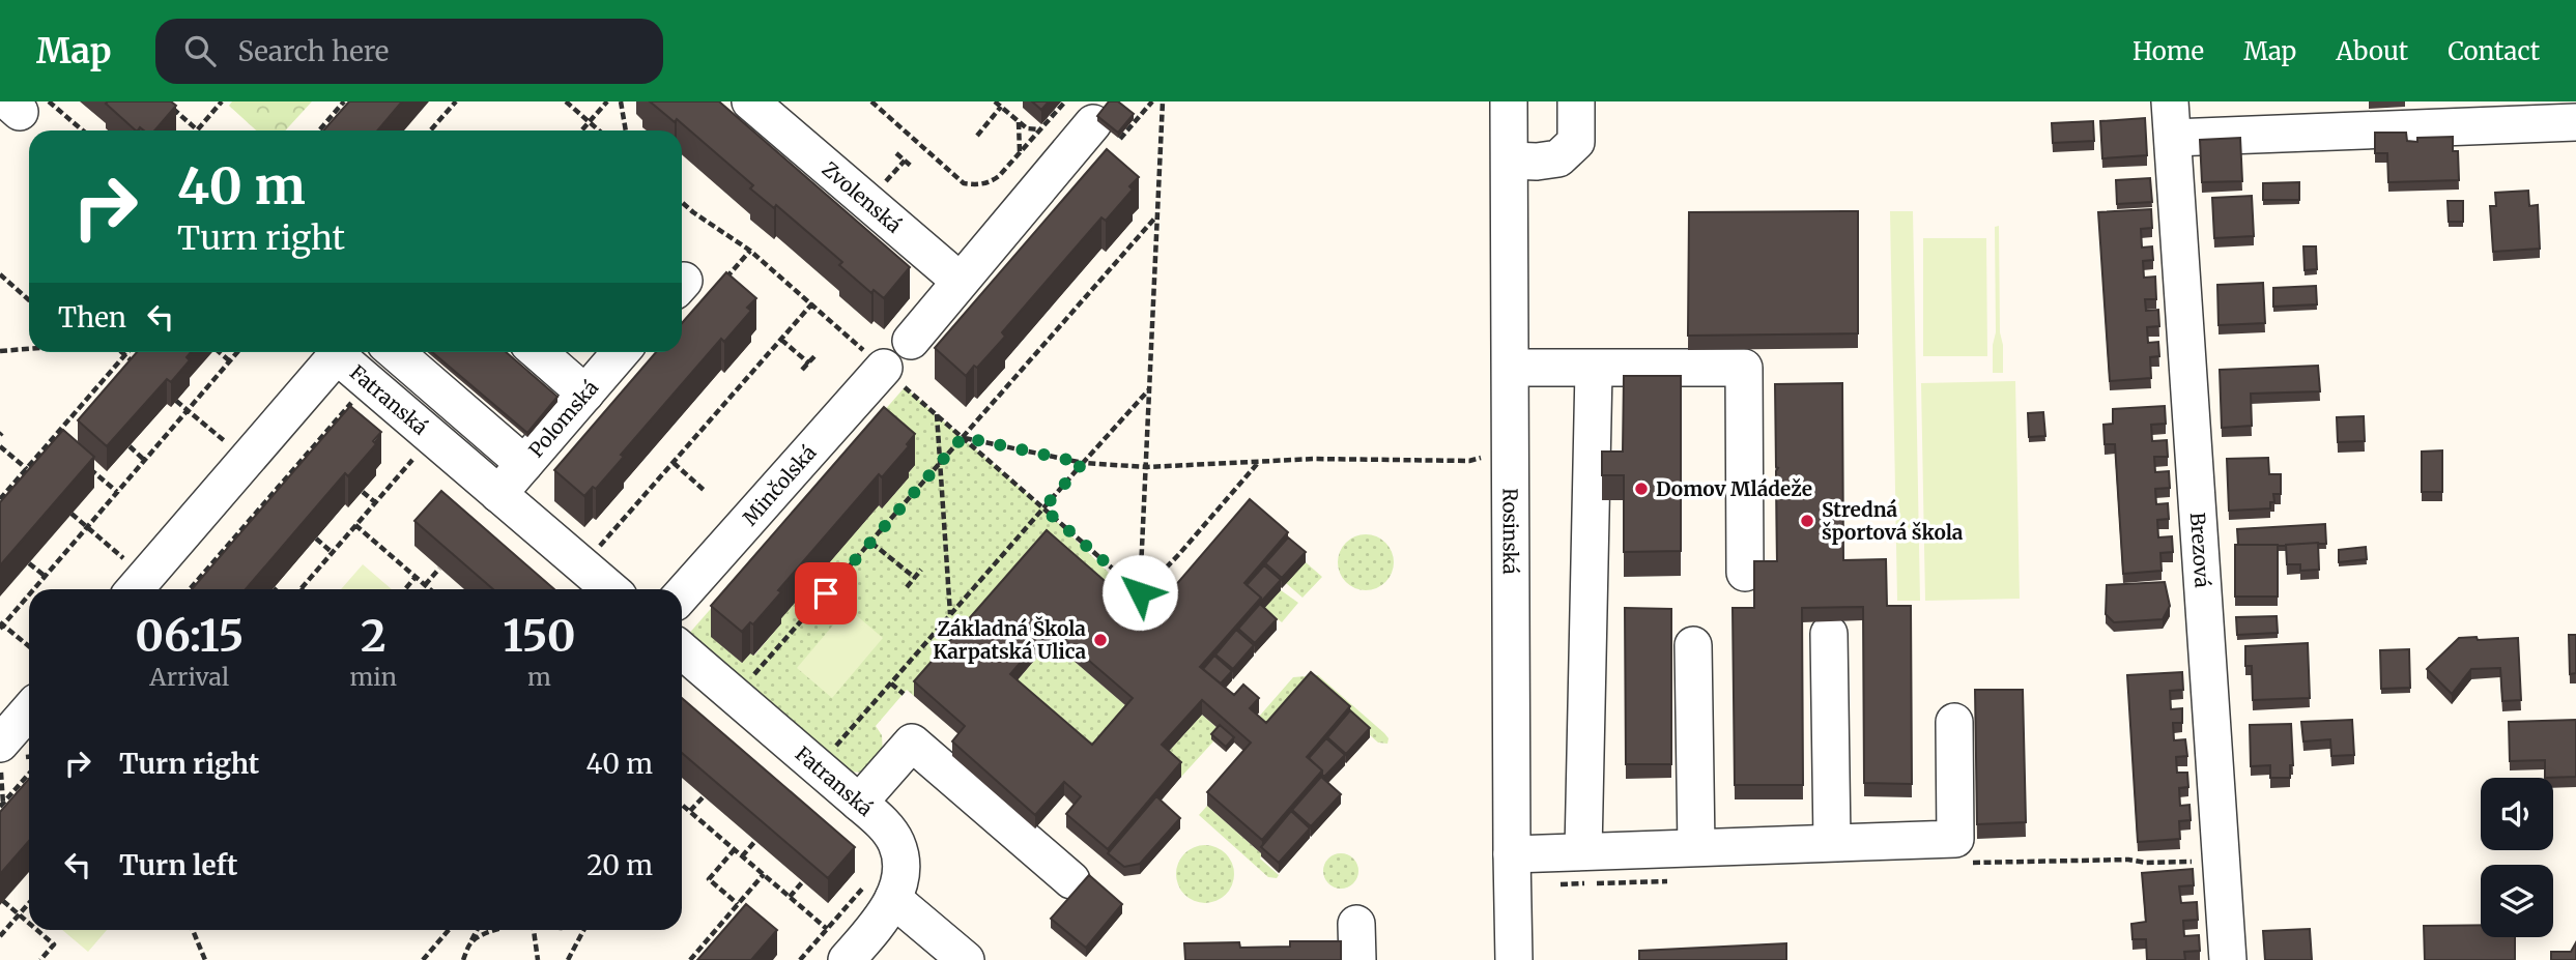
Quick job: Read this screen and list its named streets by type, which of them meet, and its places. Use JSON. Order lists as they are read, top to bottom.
{
  "streets": {
    "street": [
      "Zvolenská",
      "Fatranská",
      "Polomská",
      "Minčolská",
      "Rosinská",
      "Brezová"
    ]
  },
  "crossings": [
    ["Fatranská", "Polomská"]
  ],
  "places": ["Domov Mládeže", "Stredná športová škola", "Základná Škola Karpatská Ulica"],
  "page": {
    "header": "Map",
    "search": "Search here",
    "nav": [
      "Home",
      "Map",
      "About",
      "Contact"
    ],
    "turn": ["40 m", "Turn right"],
    "then": "Then",
    "eta": [
      "06:15",
      "Arrival",
      "2",
      "min",
      "150",
      "m"
    ],
    "list": [
      {
        "name": "Turn right",
        "value": "40 m"
      },
      {
        "name": "Turn left",
        "value": "20 m"
      }
    ]
  }
}
